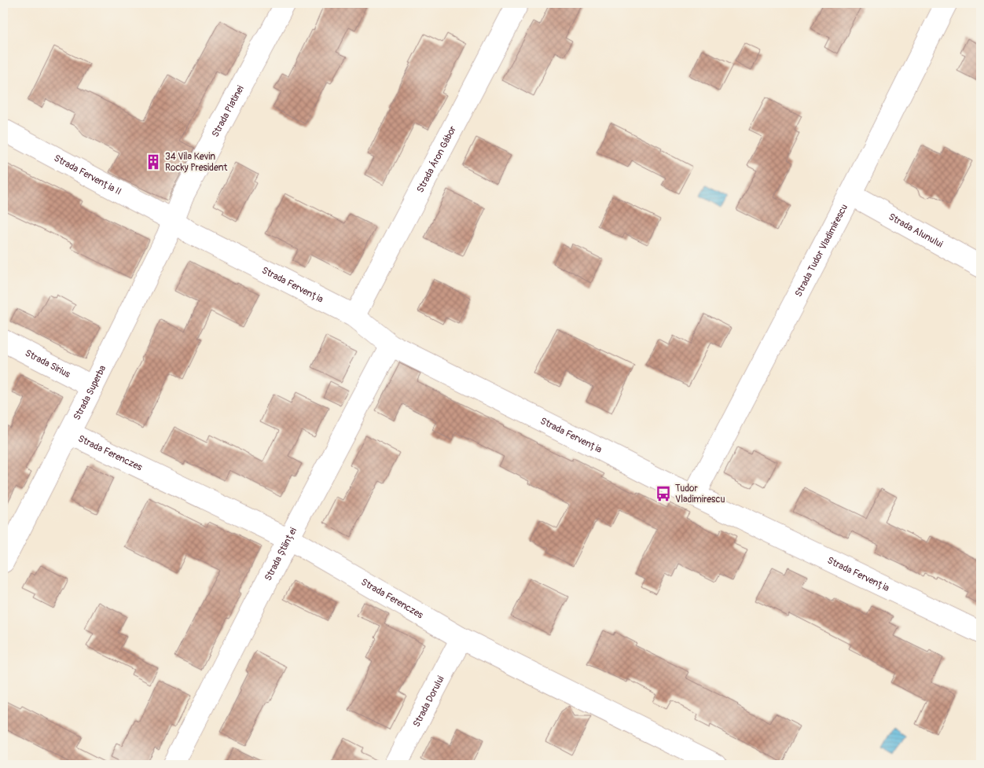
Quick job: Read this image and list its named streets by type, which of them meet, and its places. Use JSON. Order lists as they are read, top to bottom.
{
  "streets": {
    "street": [
      "Strada Platinei",
      "Strada Áron Gábor",
      "Strada Fervenția II",
      "Strada Alunului",
      "Strada Tudor Vladimirescu",
      "Strada Fervenția",
      "Strada Sirius",
      "Strada Superba",
      "Strada Ferenczes",
      "Strada Științei",
      "Strada Dorului"
    ]
  },
  "crossings": [
    ["Strada Platinei", "Strada Fervenția II"],
    ["Strada Platinei", "Strada Fervenția"],
    ["Strada Platinei", "Strada Superba"],
    ["Strada Áron Gábor", "Strada Fervenția"],
    ["Strada Fervenția II", "Strada Fervenția"],
    ["Strada Fervenția II", "Strada Superba"],
    ["Strada Alunului", "Strada Tudor Vladimirescu"],
    ["Strada Tudor Vladimirescu", "Strada Fervenția"],
    ["Strada Fervenția", "Strada Superba"],
    ["Strada Fervenția", "Strada Științei"],
    ["Strada Sirius", "Strada Superba"],
    ["Strada Superba", "Strada Ferenczes"],
    ["Strada Ferenczes", "Strada Științei"],
    ["Strada Ferenczes", "Strada Dorului"]
  ],
  "places": {
    "building": ["34 Vila Kevin Rocky President"],
    "bus stop": ["Tudor Vladimirescu"]
  }
}
